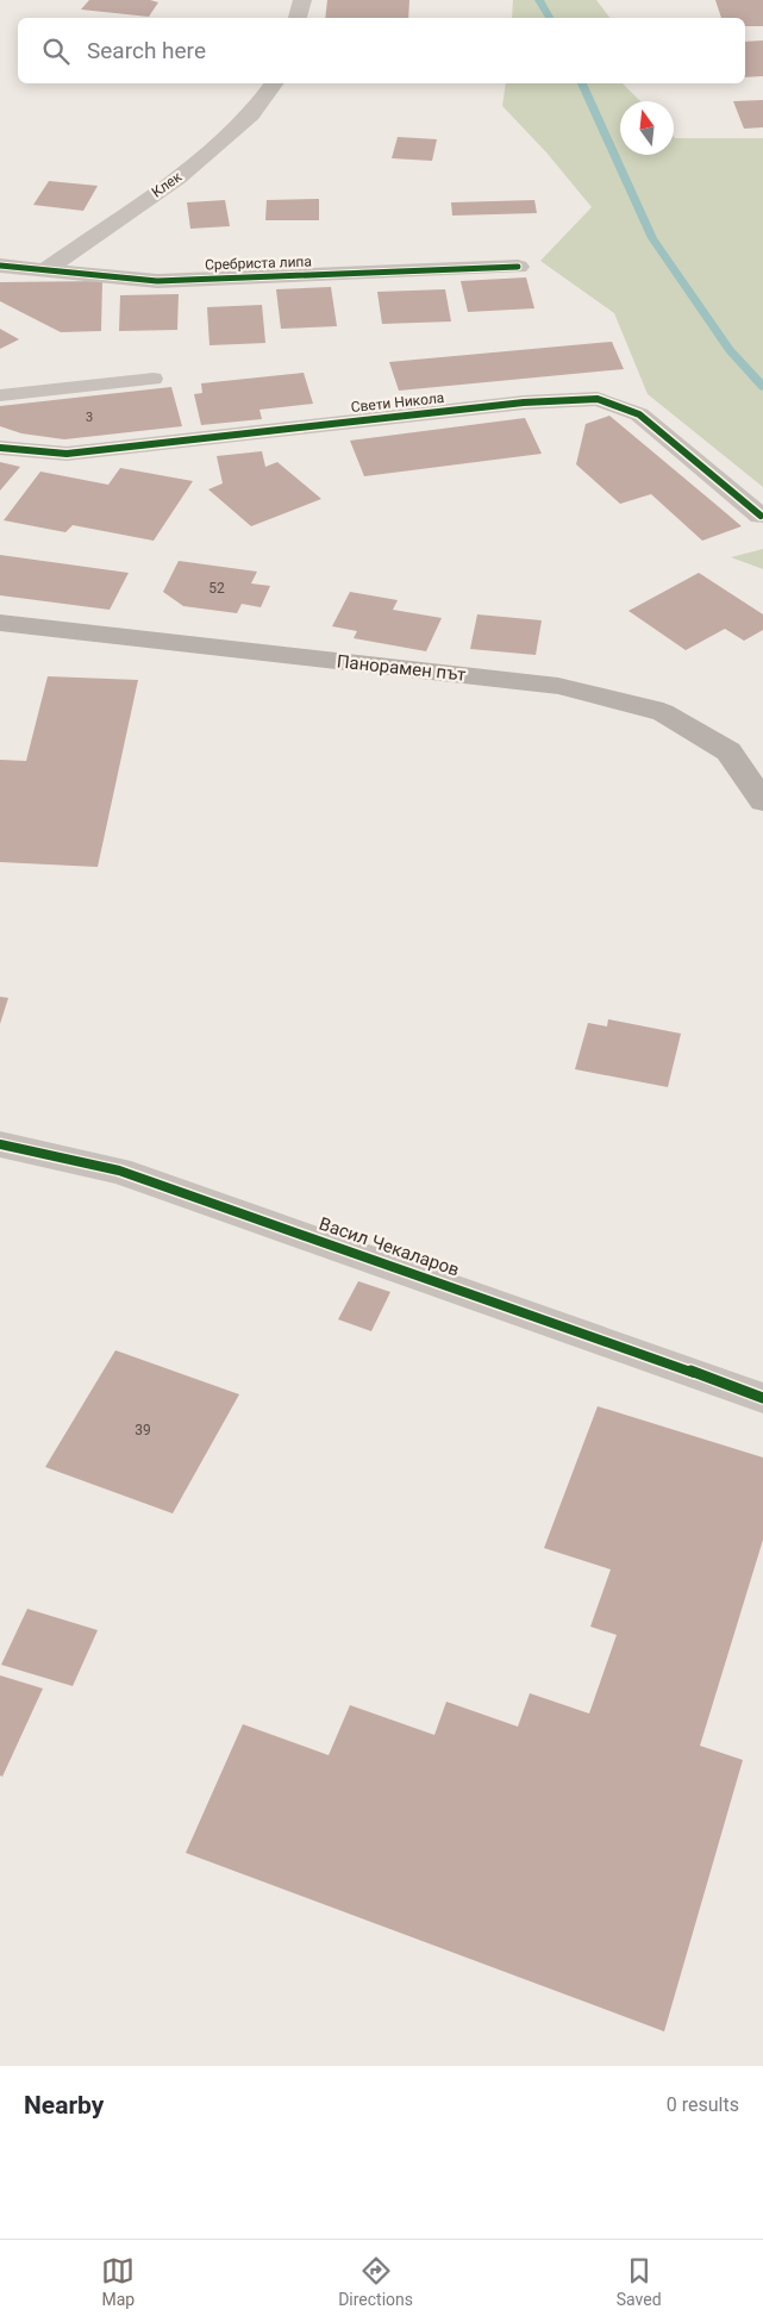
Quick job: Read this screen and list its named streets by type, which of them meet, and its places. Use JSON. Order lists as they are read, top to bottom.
{
  "streets": {
    "main road": ["Панорамен път"],
    "street": [
      "Клек",
      "Сребриста липа",
      "Свети Никола",
      "Васил Чекаларов"
    ]
  },
  "crossings": [
    ["Клек", "Сребриста липа"]
  ],
  "house_numbers": ["3", "52", "39"],
  "north": "top",
  "page": {
    "search": "Search here",
    "heading": ["Nearby", "0 results"],
    "nav": ["Map", "Directions", "Saved"]
  }
}
